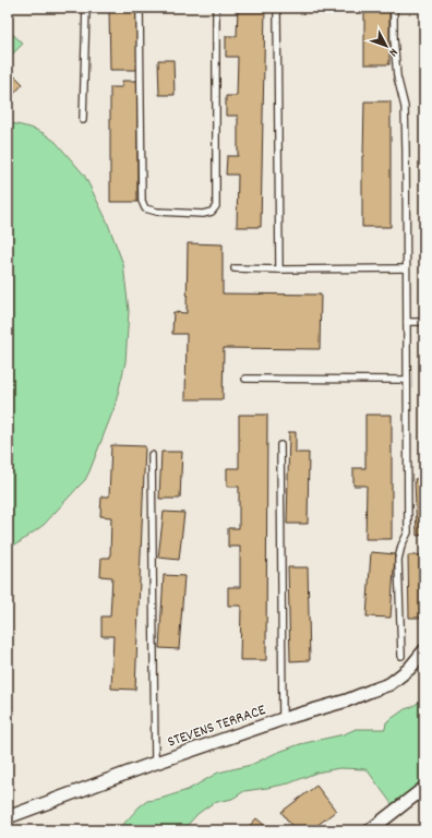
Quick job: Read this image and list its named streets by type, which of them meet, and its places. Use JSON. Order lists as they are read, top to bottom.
{
  "streets": {
    "street": ["STEVENS TERRACE"]
  },
  "north": "bottom right"
}
